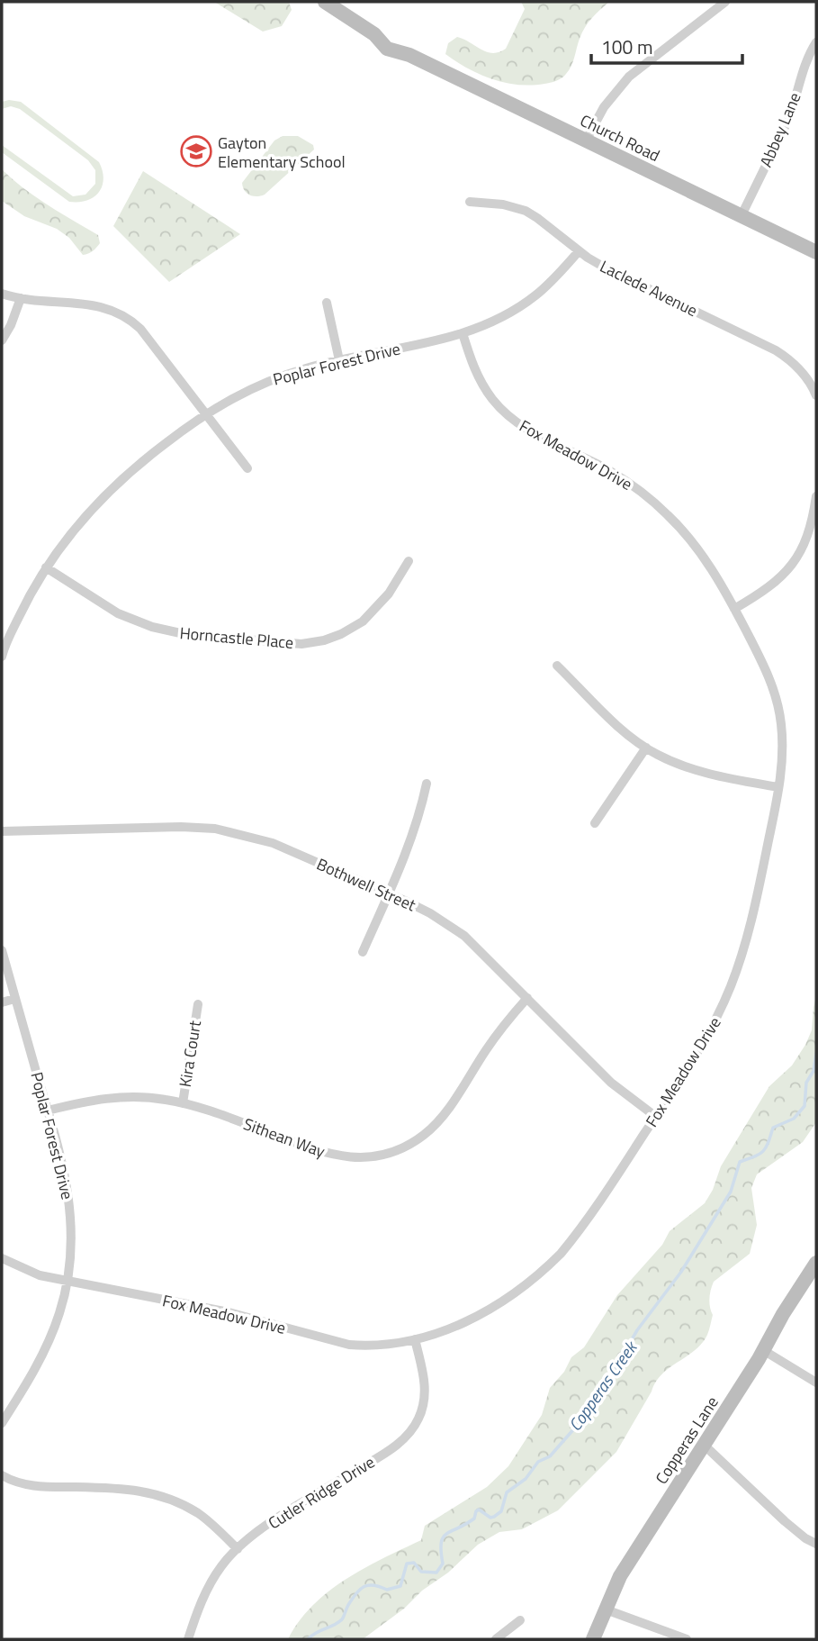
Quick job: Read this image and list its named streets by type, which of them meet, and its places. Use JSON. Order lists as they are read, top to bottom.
{
  "streets": {
    "main road": ["Church Road", "Copperas Lane"],
    "street": [
      "Abbey Lane",
      "Laclede Avenue",
      "Poplar Forest Drive",
      "Fox Meadow Drive",
      "Horncastle Place",
      "Bothwell Street",
      "Kira Court",
      "Sithean Way",
      "Cutler Ridge Drive"
    ]
  },
  "crossings": [
    ["Abbey Lane", "Church Road"],
    ["Laclede Avenue", "Poplar Forest Drive"],
    ["Poplar Forest Drive", "Fox Meadow Drive"],
    ["Poplar Forest Drive", "Horncastle Place"],
    ["Poplar Forest Drive", "Sithean Way"],
    ["Fox Meadow Drive", "Bothwell Street"],
    ["Fox Meadow Drive", "Cutler Ridge Drive"],
    ["Bothwell Street", "Sithean Way"],
    ["Kira Court", "Sithean Way"]
  ],
  "water": ["Copperas Creek"],
  "places": {
    "school or university": ["Gayton Elementary School"]
  },
  "scale_bar": "100 m"
}
